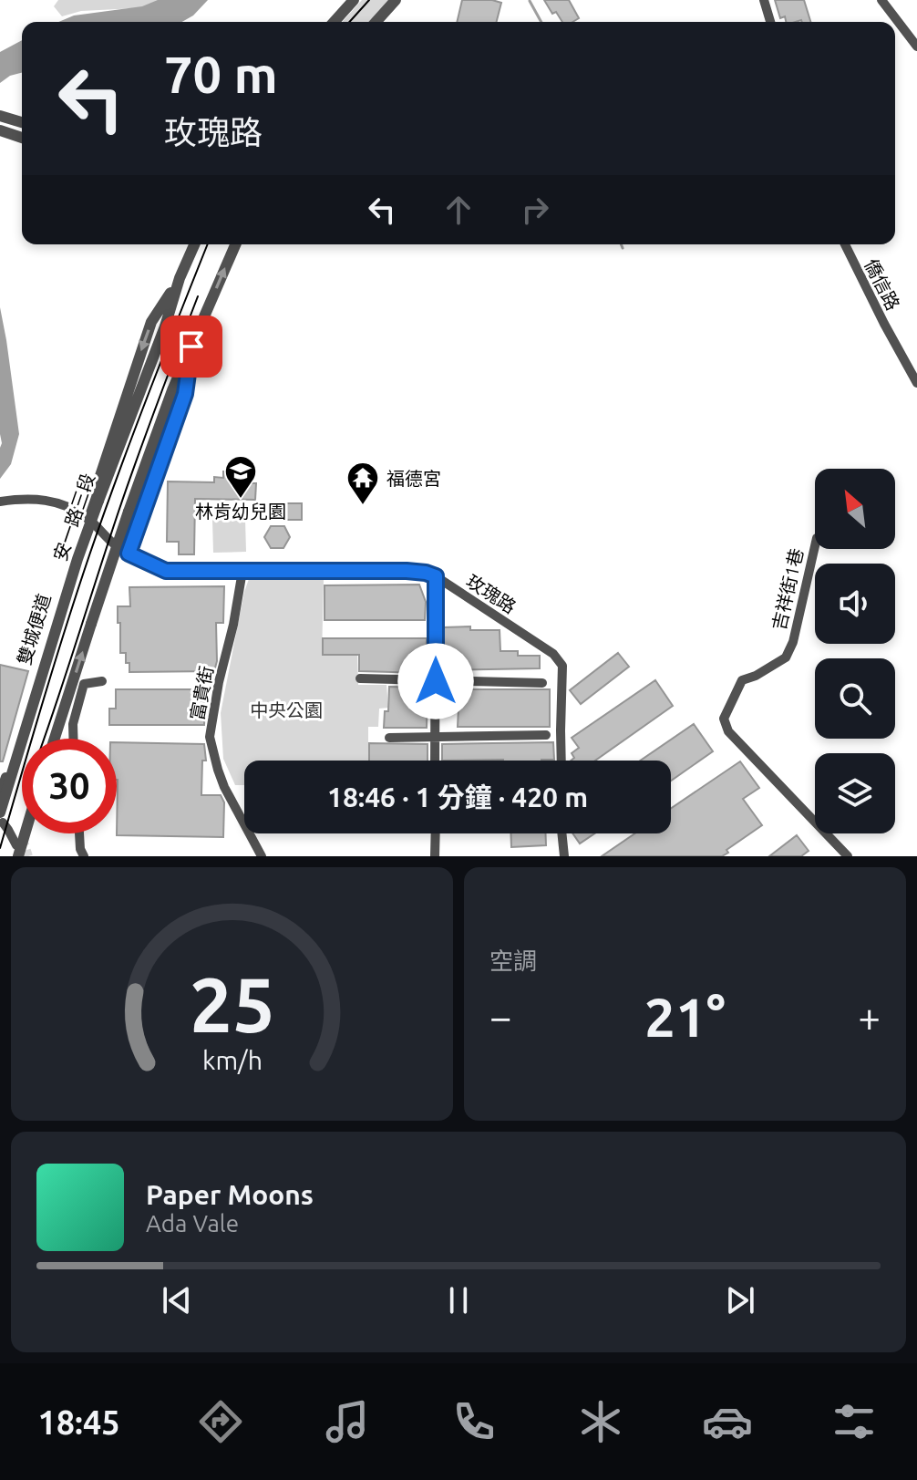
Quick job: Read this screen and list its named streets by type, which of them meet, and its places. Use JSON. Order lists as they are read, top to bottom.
{
  "streets": {
    "street": [
      "僑信路",
      "安一路三段",
      "吉祥街1巷",
      "玫瑰路",
      "雙城便道",
      "富貴街"
    ]
  },
  "crossings": [
    ["玫瑰路", "雙城便道"],
    ["玫瑰路", "富貴街"]
  ],
  "parks": ["中央公園"],
  "places": {
    "school or university": ["林肯幼兒園"],
    "temple": ["福德宮"]
  },
  "north": "top left",
  "page": {
    "turn": ["70 m", "玫瑰路"],
    "limit": "30",
    "trip": "18:46 · 1 分鐘 · 420 m",
    "tile": "空調",
    "heat": ["−", "21°", "+"],
    "song": ["Paper Moons", "Ada Vale"],
    "tabs": "18:45",
    "gauge": ["25", "km/h"]
  }
}
